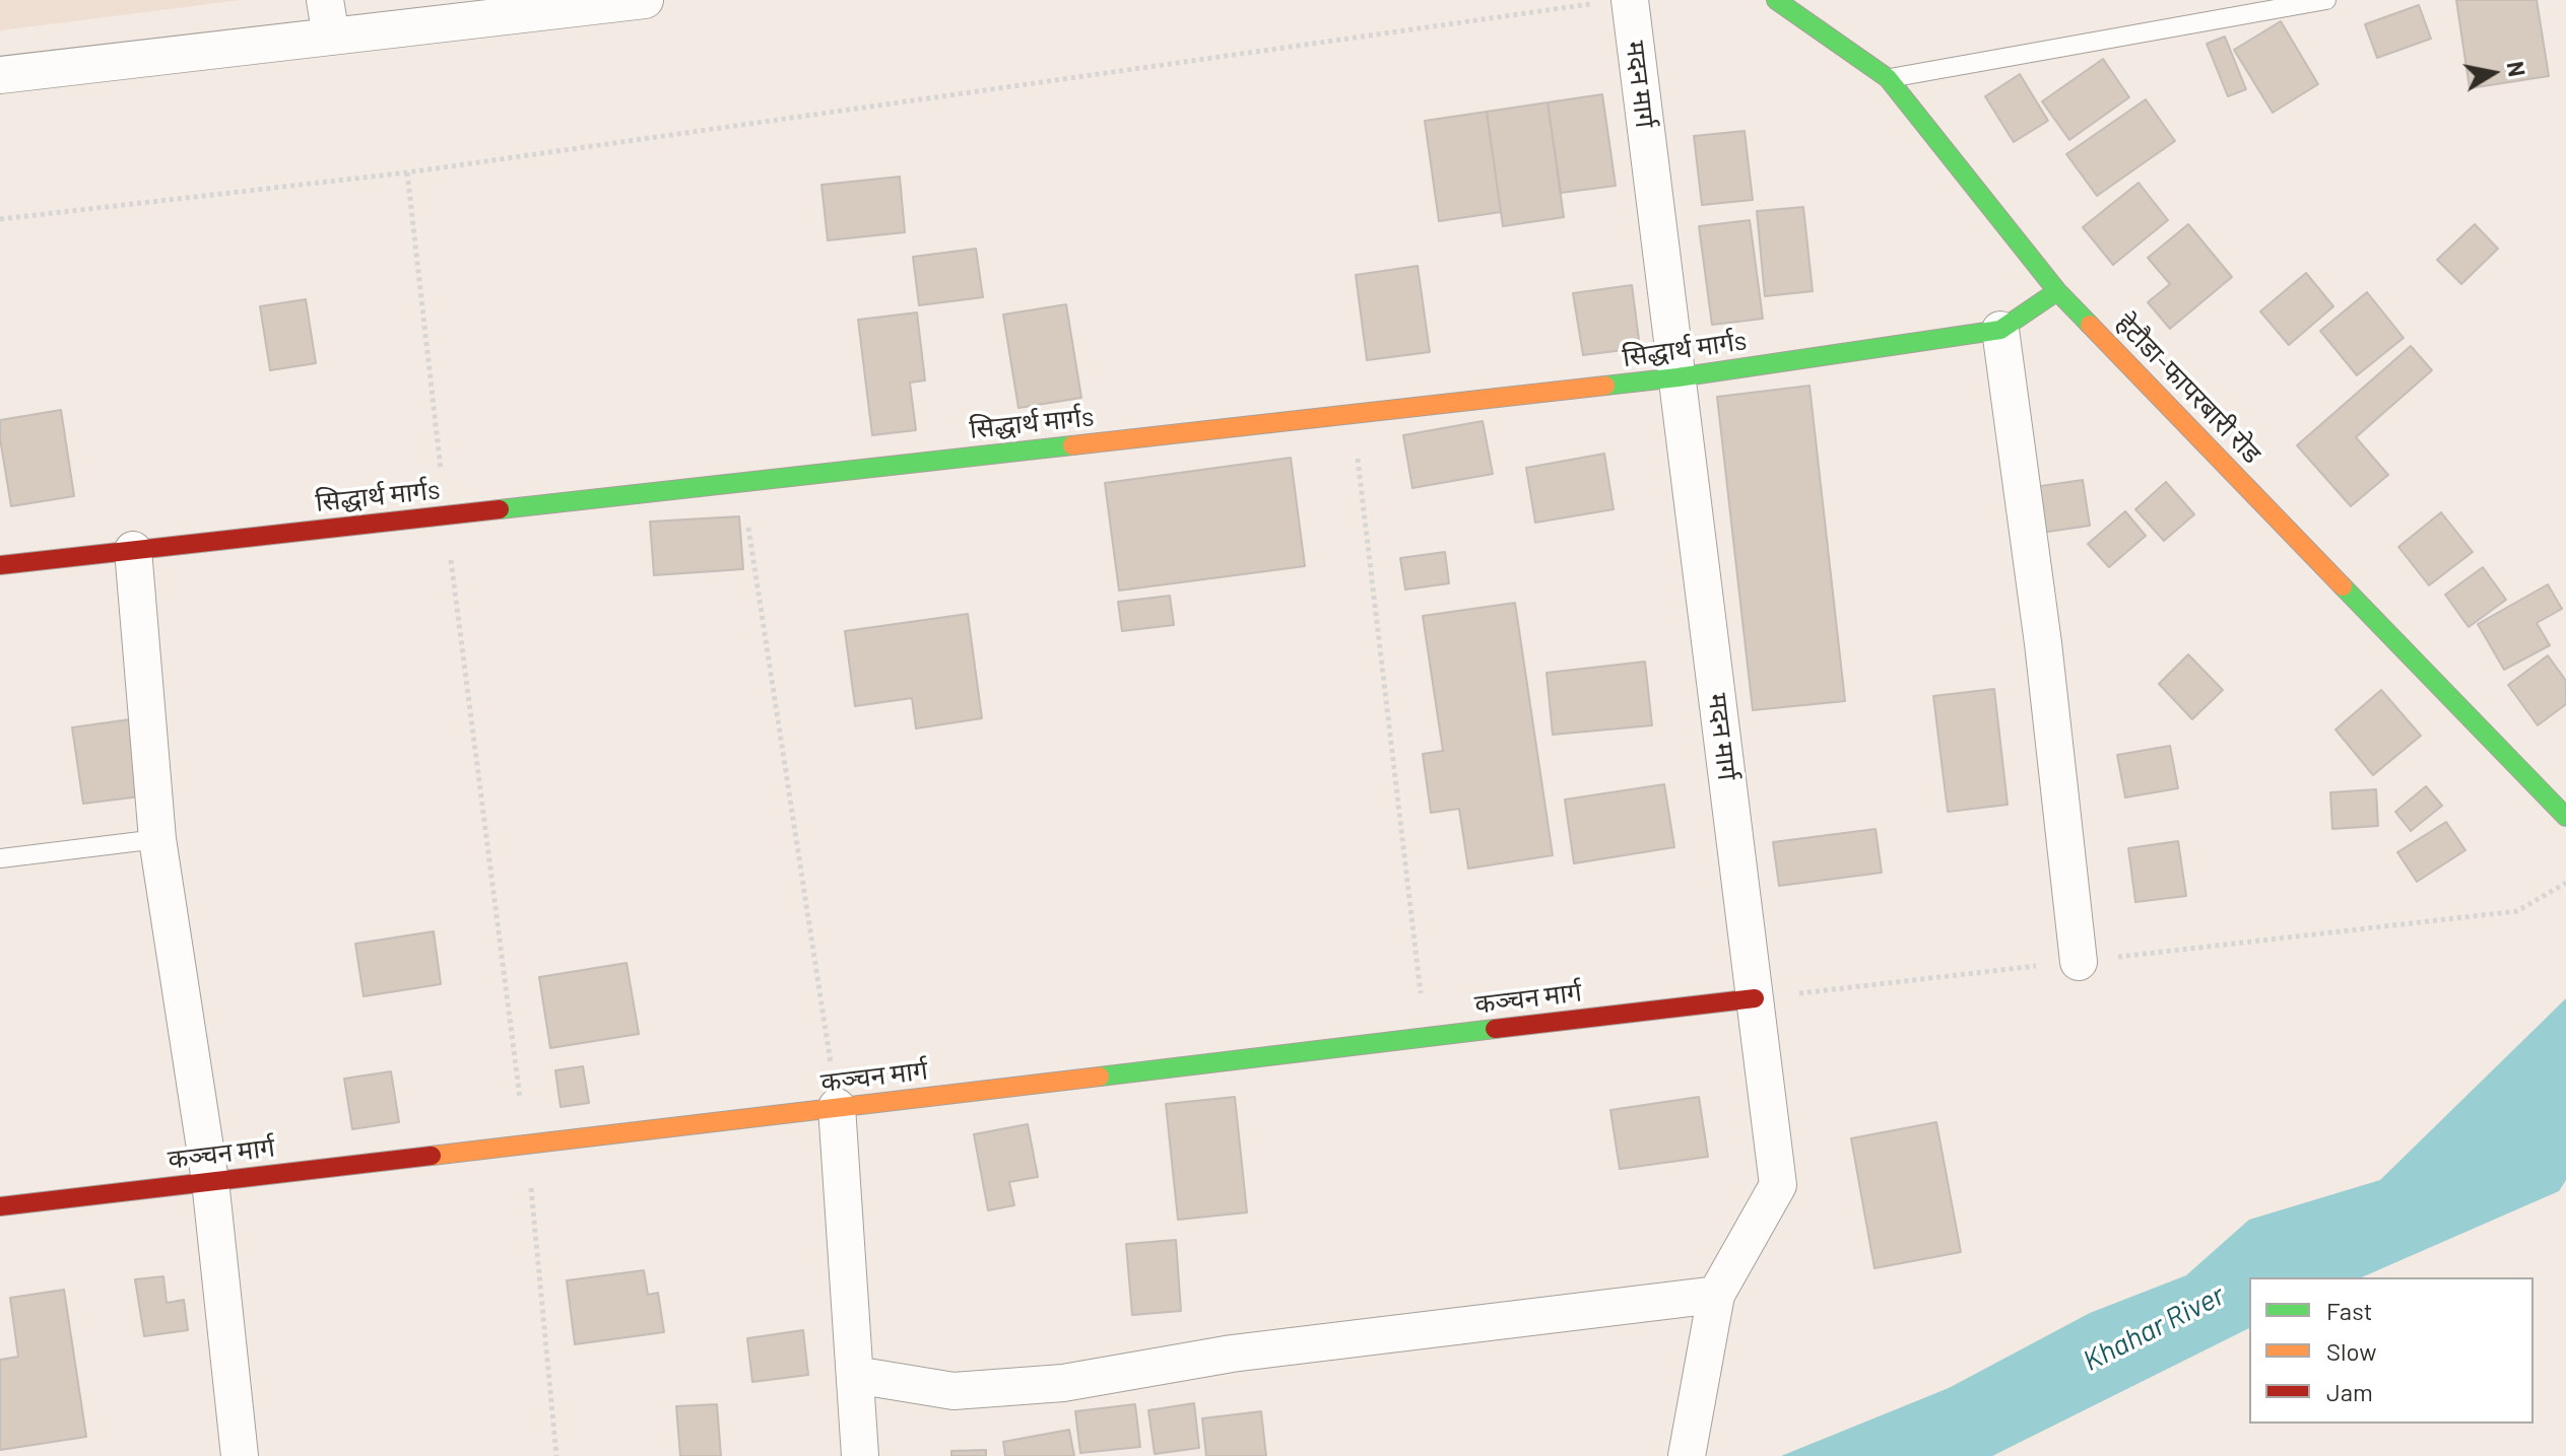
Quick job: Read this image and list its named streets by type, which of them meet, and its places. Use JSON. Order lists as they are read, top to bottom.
{
  "streets": {
    "main road": ["सिद्धार्थ मार्गs", "हेटौडा-फापरबारी रोड", "कञ्चन मार्ग"],
    "street": ["मदन मार्ग"]
  },
  "crossings": [
    ["मदन मार्ग", "सिद्धार्थ मार्गs"],
    ["मदन मार्ग", "कञ्चन मार्ग"],
    ["सिद्धार्थ मार्गs", "हेटौडा-फापरबारी रोड"]
  ],
  "water": ["Khahar River"],
  "legend": ["Fast", "Slow", "Jam"],
  "north": "right"
}
